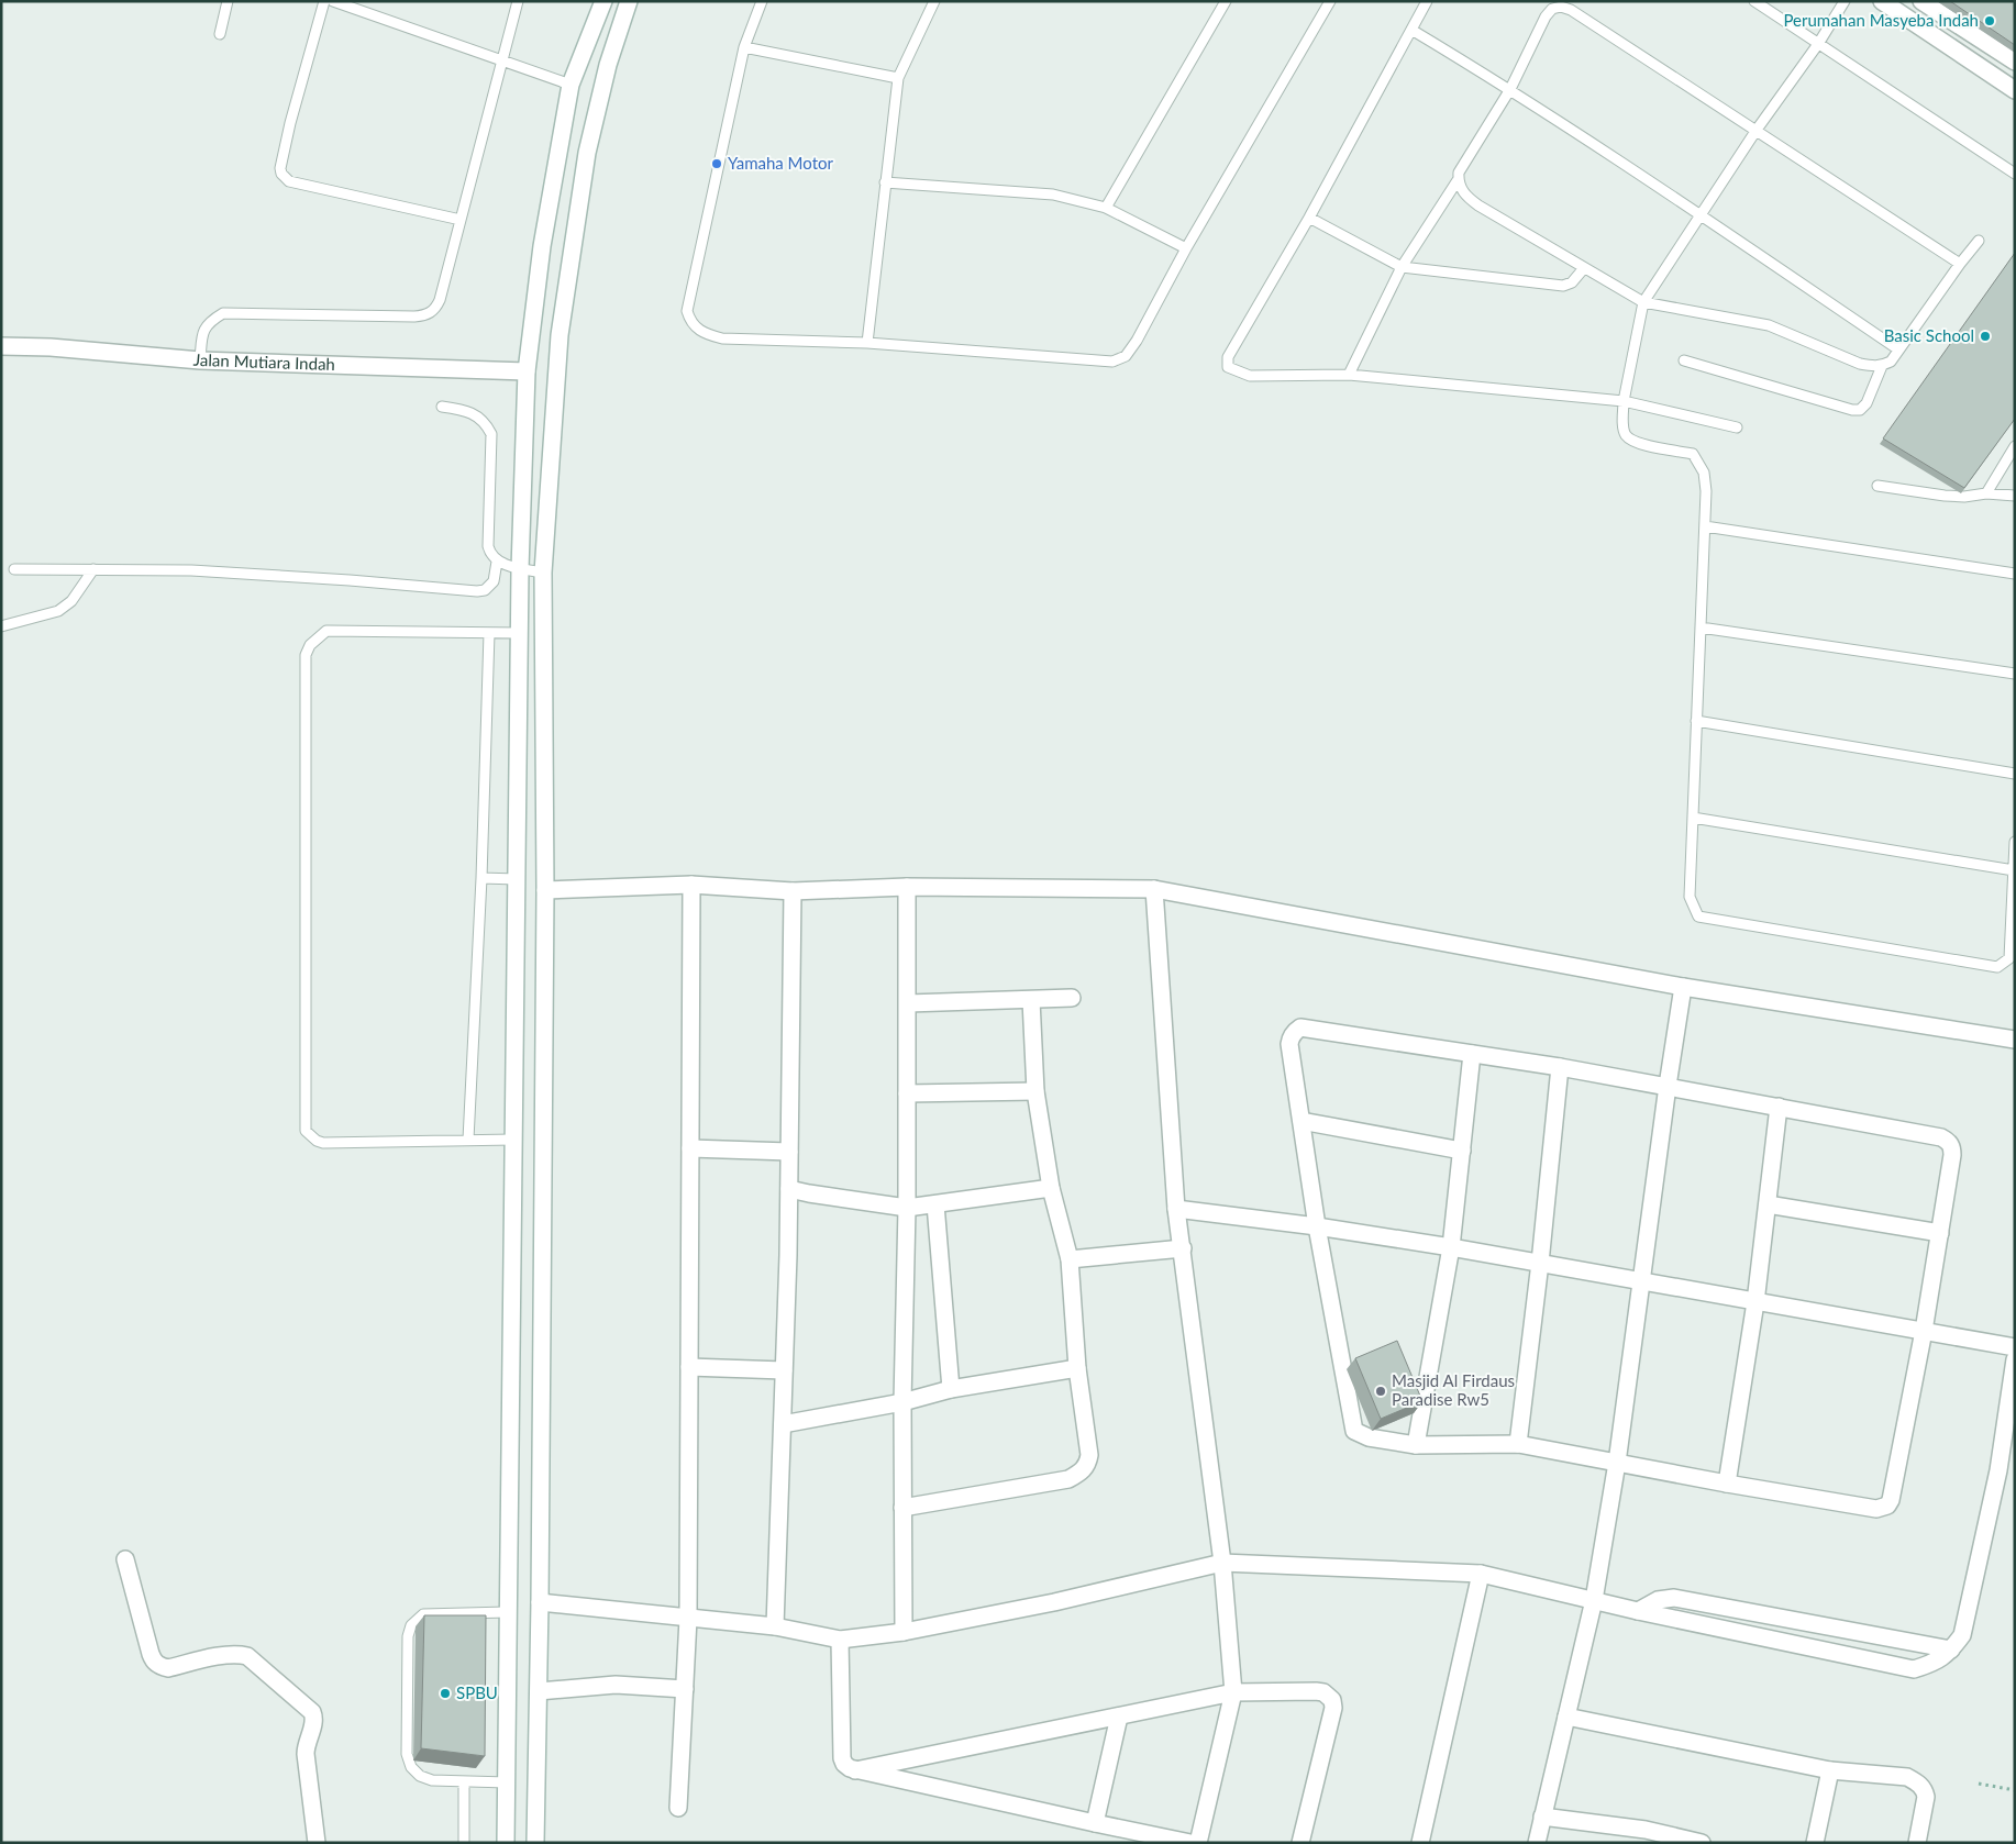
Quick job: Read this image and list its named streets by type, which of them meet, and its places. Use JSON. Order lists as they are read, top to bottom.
{
  "streets": {
    "street": ["Jalan Mutiara Indah"]
  },
  "places": [
    "Perumahan Masyeba Indah",
    "Yamaha Motor",
    "Basic School",
    "Masjid Al Firdaus Paradise Rw5",
    "SPBU"
  ]
}
